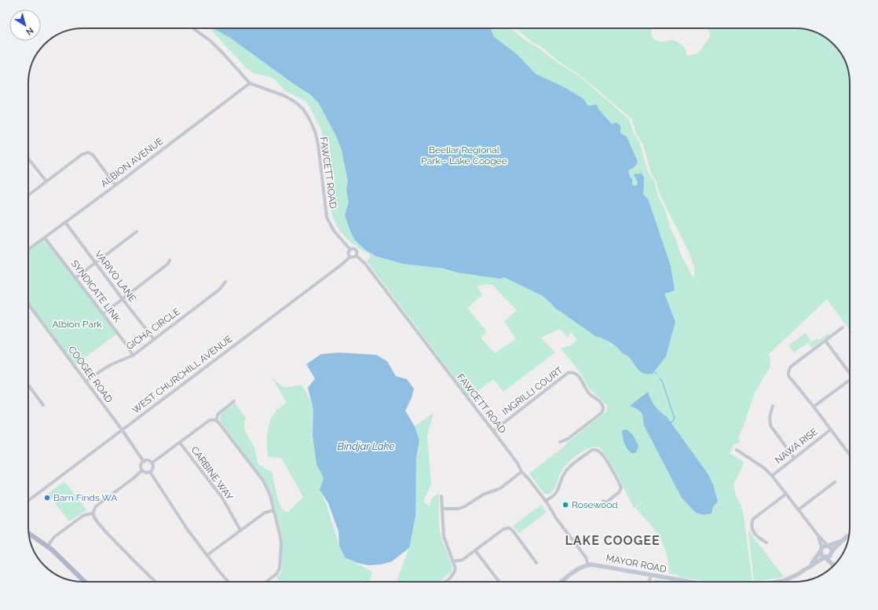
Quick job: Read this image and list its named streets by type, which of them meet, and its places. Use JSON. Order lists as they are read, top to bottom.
{
  "streets": {
    "main road": ["MAYOR ROAD"],
    "street": [
      "ALBION AVENUE",
      "FAWCETT ROAD",
      "VARIVO LANE",
      "SYNDICATE LINK",
      "GICHA CIRCLE",
      "COOGEE ROAD",
      "WEST CHURCHILL AVENUE",
      "INGRILLI COURT",
      "NAWA RISE",
      "CARBINE WAY"
    ]
  },
  "crossings": [
    ["ALBION AVENUE", "FAWCETT ROAD"],
    ["ALBION AVENUE", "VARIVO LANE"],
    ["ALBION AVENUE", "SYNDICATE LINK"],
    ["FAWCETT ROAD", "WEST CHURCHILL AVENUE"],
    ["FAWCETT ROAD", "INGRILLI COURT"],
    ["FAWCETT ROAD", "MAYOR ROAD"],
    ["VARIVO LANE", "GICHA CIRCLE"],
    ["SYNDICATE LINK", "GICHA CIRCLE"],
    ["GICHA CIRCLE", "COOGEE ROAD"],
    ["COOGEE ROAD", "WEST CHURCHILL AVENUE"]
  ],
  "districts": ["LAKE COOGEE"],
  "water": ["Bindjar Lake"],
  "parks": ["Beeliar Regional Park - Lake Coogee", "Albion Park"],
  "places": ["Barn Finds WA", "Rosewood"],
  "north": "bottom right"
}
